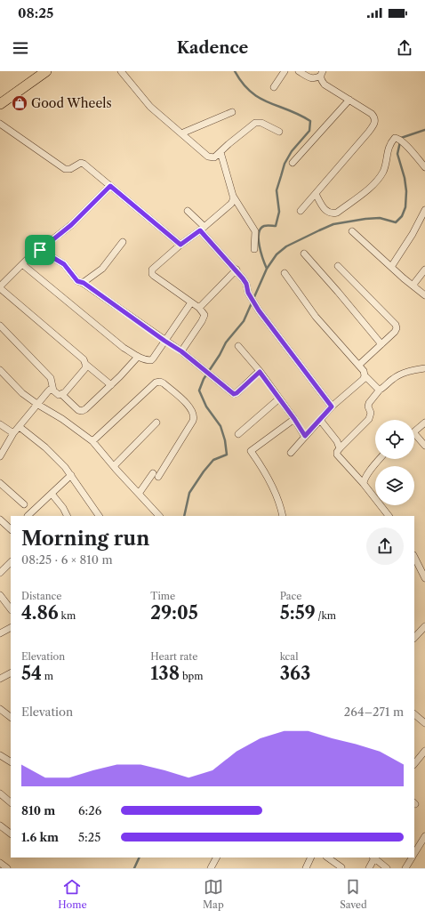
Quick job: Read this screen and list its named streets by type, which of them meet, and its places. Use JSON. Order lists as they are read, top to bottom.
{
  "places": {
    "shop": ["Good Wheels"]
  },
  "page": {
    "status": "08:25",
    "header": "Kadence",
    "heading": ["Morning run", "08:25 · 6 × 810 m"],
    "stats": [
      ["Distance", "4.86 km"],
      ["Time", "29:05"],
      ["Pace", "5:59 /km"],
      ["Elevation", "54 m"],
      ["Heart rate", "138 bpm"],
      ["kcal", "363"]
    ],
    "chart": ["Elevation", "264–271 m"],
    "list": [
      {
        "name": "810 m",
        "note": "6:26"
      },
      {
        "name": "1.6 km",
        "note": "5:25"
      }
    ],
    "tabs": ["Home", "Map", "Saved"]
  }
}
